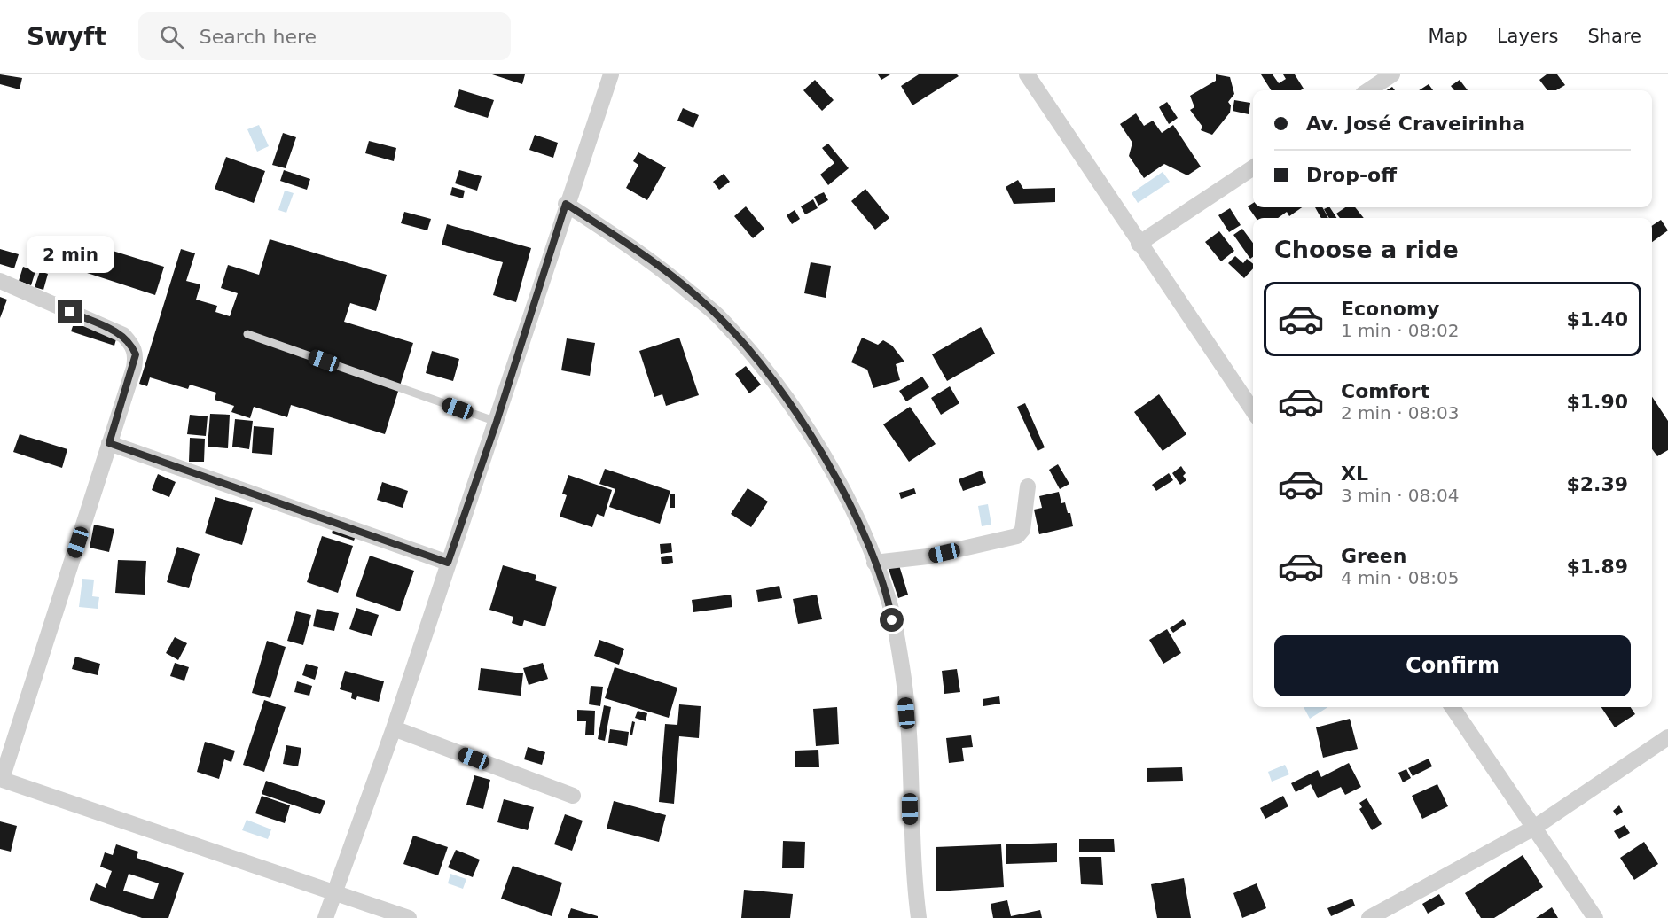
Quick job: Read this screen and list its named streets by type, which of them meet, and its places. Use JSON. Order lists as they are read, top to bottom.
{
  "page": {
    "header": "Swyft",
    "search": "Search here",
    "nav": ["Map", "Layers", "Share"],
    "banner": ["Av. José Craveirinha", "Drop-off"],
    "heading": "Choose a ride",
    "bubble": "2 min",
    "list": [
      {
        "name": "Economy",
        "note": "1 min · 08:02",
        "value": "$1.40"
      },
      {
        "name": "Comfort",
        "note": "2 min · 08:03",
        "value": "$1.90"
      },
      {
        "name": "XL",
        "note": "3 min · 08:04",
        "value": "$2.39"
      },
      {
        "name": "Green",
        "note": "4 min · 08:05",
        "value": "$1.89"
      }
    ],
    "buttons": "Confirm"
  }
}
